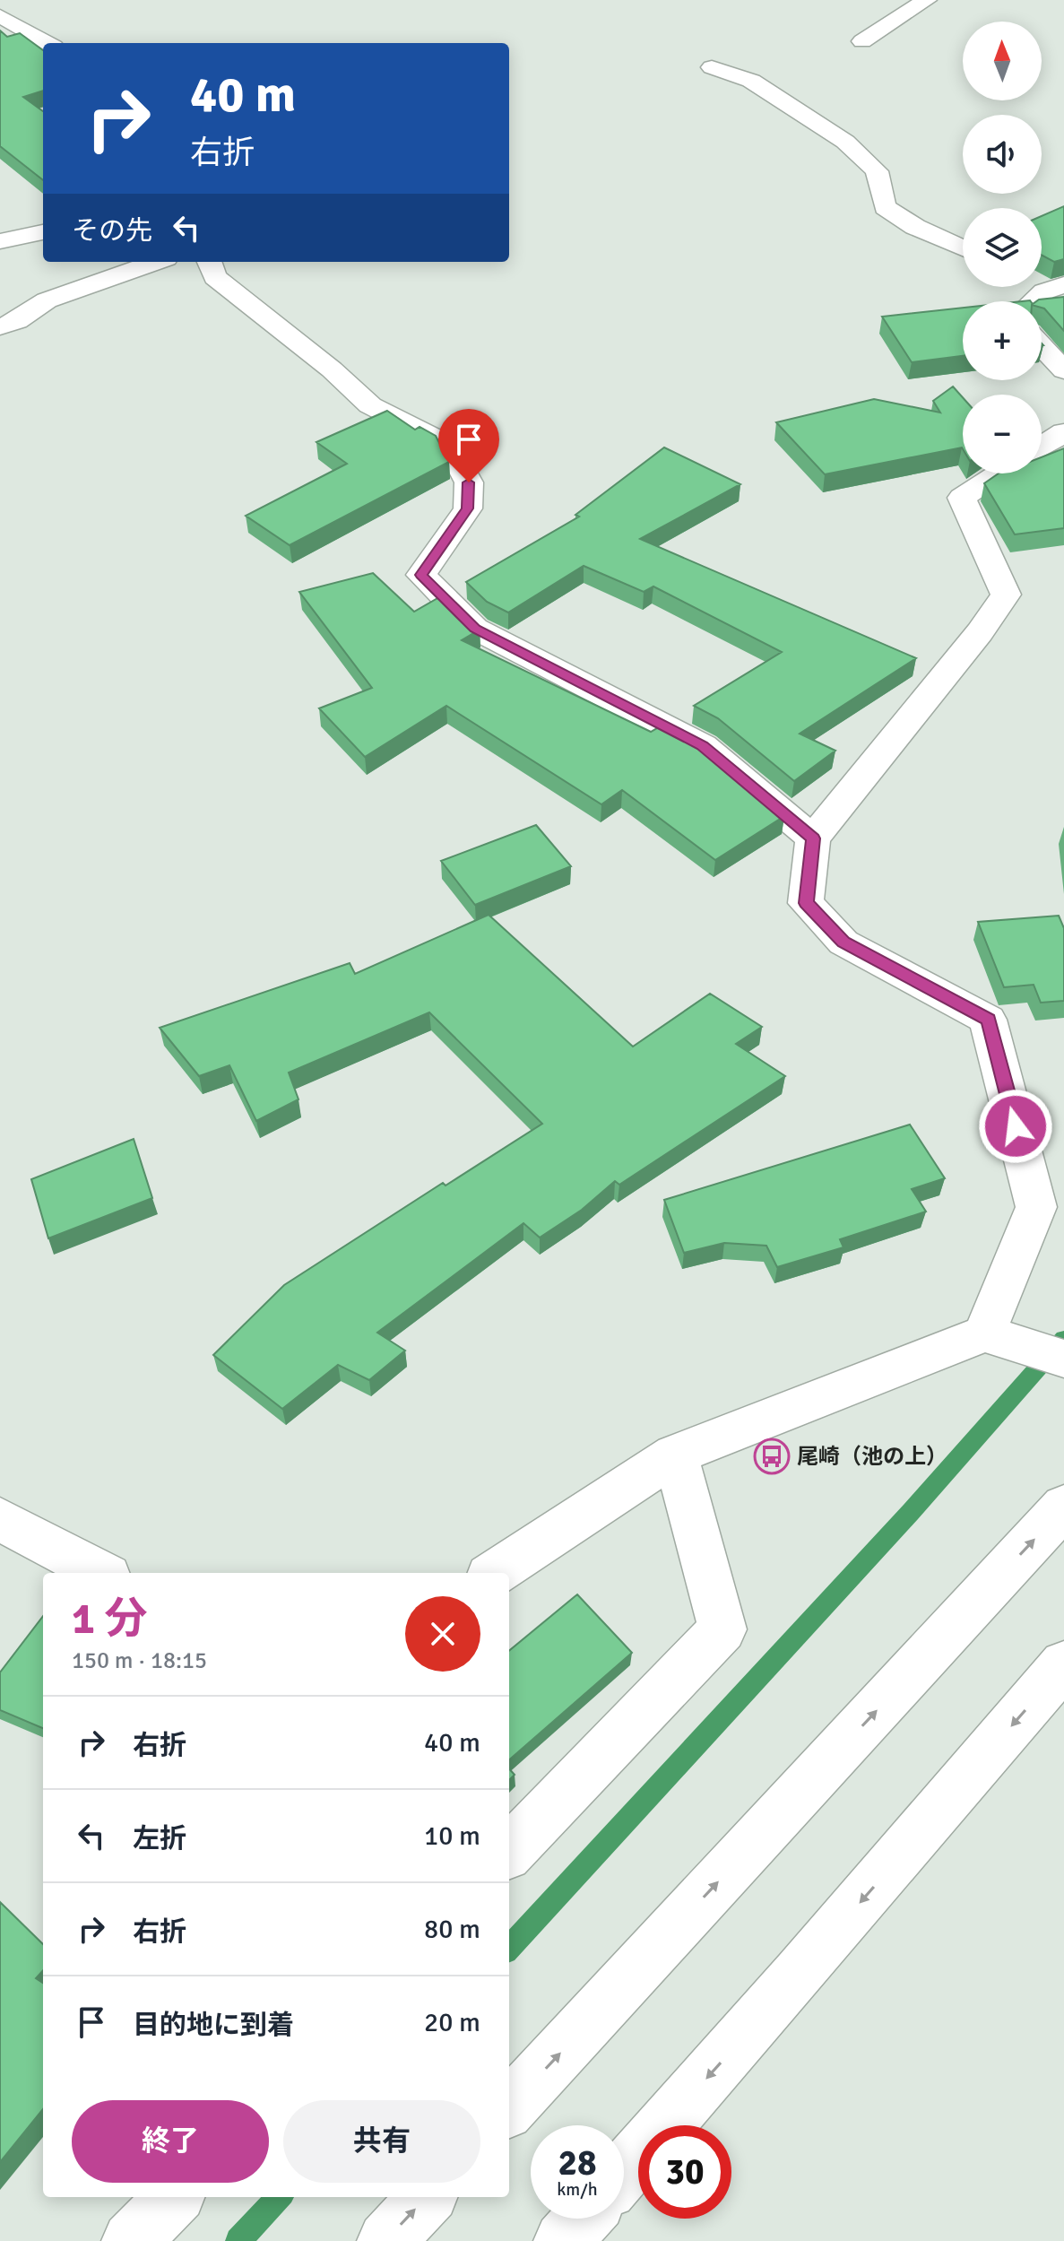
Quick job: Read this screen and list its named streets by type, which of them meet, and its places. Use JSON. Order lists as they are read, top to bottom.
{
  "places": {
    "bus stop": ["尾崎（池の上）"]
  },
  "north": "top",
  "page": {
    "map_buttons": ["+", "−"],
    "turn": ["40 m", "右折"],
    "then": "その先",
    "heading": ["1 分", "150 m · 18:15"],
    "list": [
      {
        "name": "右折",
        "value": "40 m"
      },
      {
        "name": "左折",
        "value": "10 m"
      },
      {
        "name": "右折",
        "value": "80 m"
      },
      {
        "name": "目的地に到着",
        "value": "20 m"
      }
    ],
    "buttons": ["終了", "共有"],
    "speed": "28 km/h",
    "limit": "30"
  }
}
